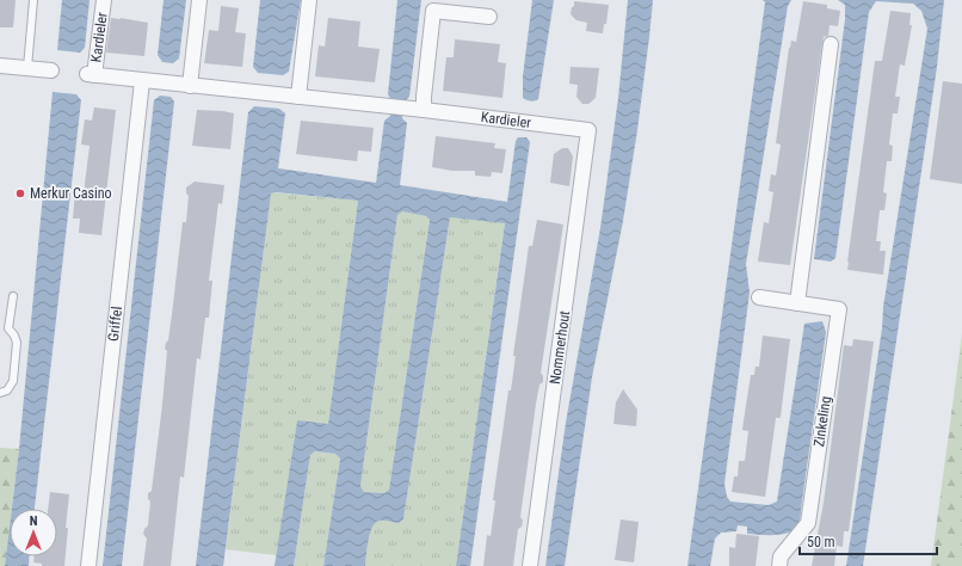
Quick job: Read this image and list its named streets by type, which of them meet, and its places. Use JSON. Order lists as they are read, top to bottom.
{
  "streets": {
    "street": [
      "Kardieler",
      "Griffel",
      "Nommerhout",
      "Zinkeling"
    ]
  },
  "crossings": [
    ["Kardieler", "Griffel"],
    ["Kardieler", "Nommerhout"]
  ],
  "places": ["Merkur Casino"],
  "scale_bar": "50 m",
  "north": "top"
}
